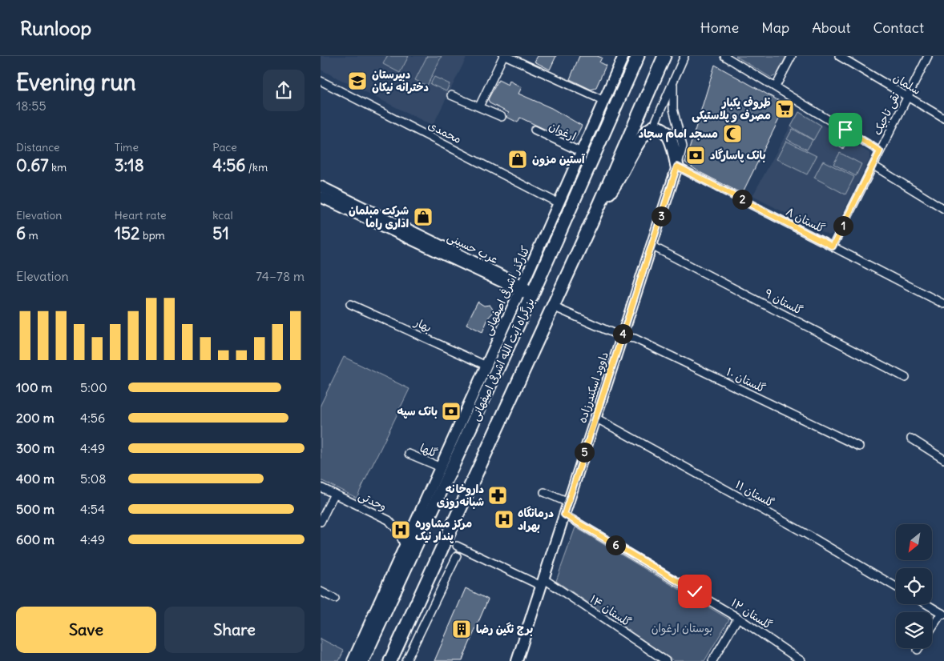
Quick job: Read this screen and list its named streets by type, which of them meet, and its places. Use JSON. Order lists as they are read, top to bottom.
{
  "streets": {
    "highway": ["بزرگراه آیت الله اشرفی اصفهانی"],
    "street": [
      "سلمان",
      "نقی تاجیک",
      "ارغوان",
      "محمدی",
      "گلستان ٨",
      "عرب حسینی",
      "کنارگذر اشرفی اصفهانی",
      "گلستان ۹",
      "بهار",
      "گلستان ۱۰",
      "داوود اسکندرزاده",
      "گلها",
      "گلستان ۱۱",
      "وحدتی",
      "گلستان ۱۴",
      "گلستان ۱۲"
    ]
  },
  "crossings": [
    ["سلمان", "نقی تاجیک"],
    ["نقی تاجیک", "گلستان ٨"],
    ["ارغوان", "کنارگذر اشرفی اصفهانی"],
    ["محمدی", "کنارگذر اشرفی اصفهانی"],
    ["گلستان ٨", "داوود اسکندرزاده"],
    ["عرب حسینی", "کنارگذر اشرفی اصفهانی"],
    ["عرب حسینی", "بزرگراه آیت الله اشرفی اصفهانی"],
    ["کنارگذر اشرفی اصفهانی", "بهار"],
    ["کنارگذر اشرفی اصفهانی", "بزرگراه آیت الله اشرفی اصفهانی"],
    ["کنارگذر اشرفی اصفهانی", "گلها"],
    ["کنارگذر اشرفی اصفهانی", "وحدتی"],
    ["گلستان ۹", "داوود اسکندرزاده"],
    ["بزرگراه آیت الله اشرفی اصفهانی", "گلستان ۱۰"],
    ["گلستان ۱۰", "داوود اسکندرزاده"],
    ["داوود اسکندرزاده", "گلستان ۱۱"],
    ["داوود اسکندرزاده", "گلستان ۱۴"],
    ["داوود اسکندرزاده", "گلستان ۱۲"]
  ],
  "parks": ["بوستان ارغوان"],
  "places": {
    "school or university": ["دبیرستان دخترانه نیکان"],
    "supermarket": ["ظروف یکبار مصرف و پلاستیکی"],
    "mosque": ["مسجد امام سجاد"],
    "bank": ["بانک پاسارگاد", "بانک سپه"],
    "shop": ["آستین مزون", "شرکت مبلمان اداری راما"],
    "pharmacy": ["داروخانه شبانه‌روزی"],
    "hospital": ["درمانگاه بهراد", "مرکز مشاوره پندار نیک"],
    "building": ["برج نگین رضا"]
  },
  "north": "bottom left",
  "page": {
    "header": "Runloop",
    "nav": [
      "Home",
      "Map",
      "About",
      "Contact"
    ],
    "heading": ["Evening run", "18:55"],
    "stats": [
      ["Distance", "0.67 km"],
      ["Time", "3:18"],
      ["Pace", "4:56 /km"],
      ["Elevation", "6 m"],
      ["Heart rate", "152 bpm"],
      ["kcal", "51"]
    ],
    "pins": [
      "2",
      "3",
      "1",
      "4",
      "5",
      "6"
    ],
    "chart": ["Elevation", "74–78 m"],
    "list": [
      {
        "name": "100 m",
        "note": "5:00"
      },
      {
        "name": "200 m",
        "note": "4:56"
      },
      {
        "name": "300 m",
        "note": "4:49"
      },
      {
        "name": "400 m",
        "note": "5:08"
      },
      {
        "name": "500 m",
        "note": "4:54"
      },
      {
        "name": "600 m",
        "note": "4:49"
      }
    ],
    "buttons": ["Save", "Share"]
  }
}
